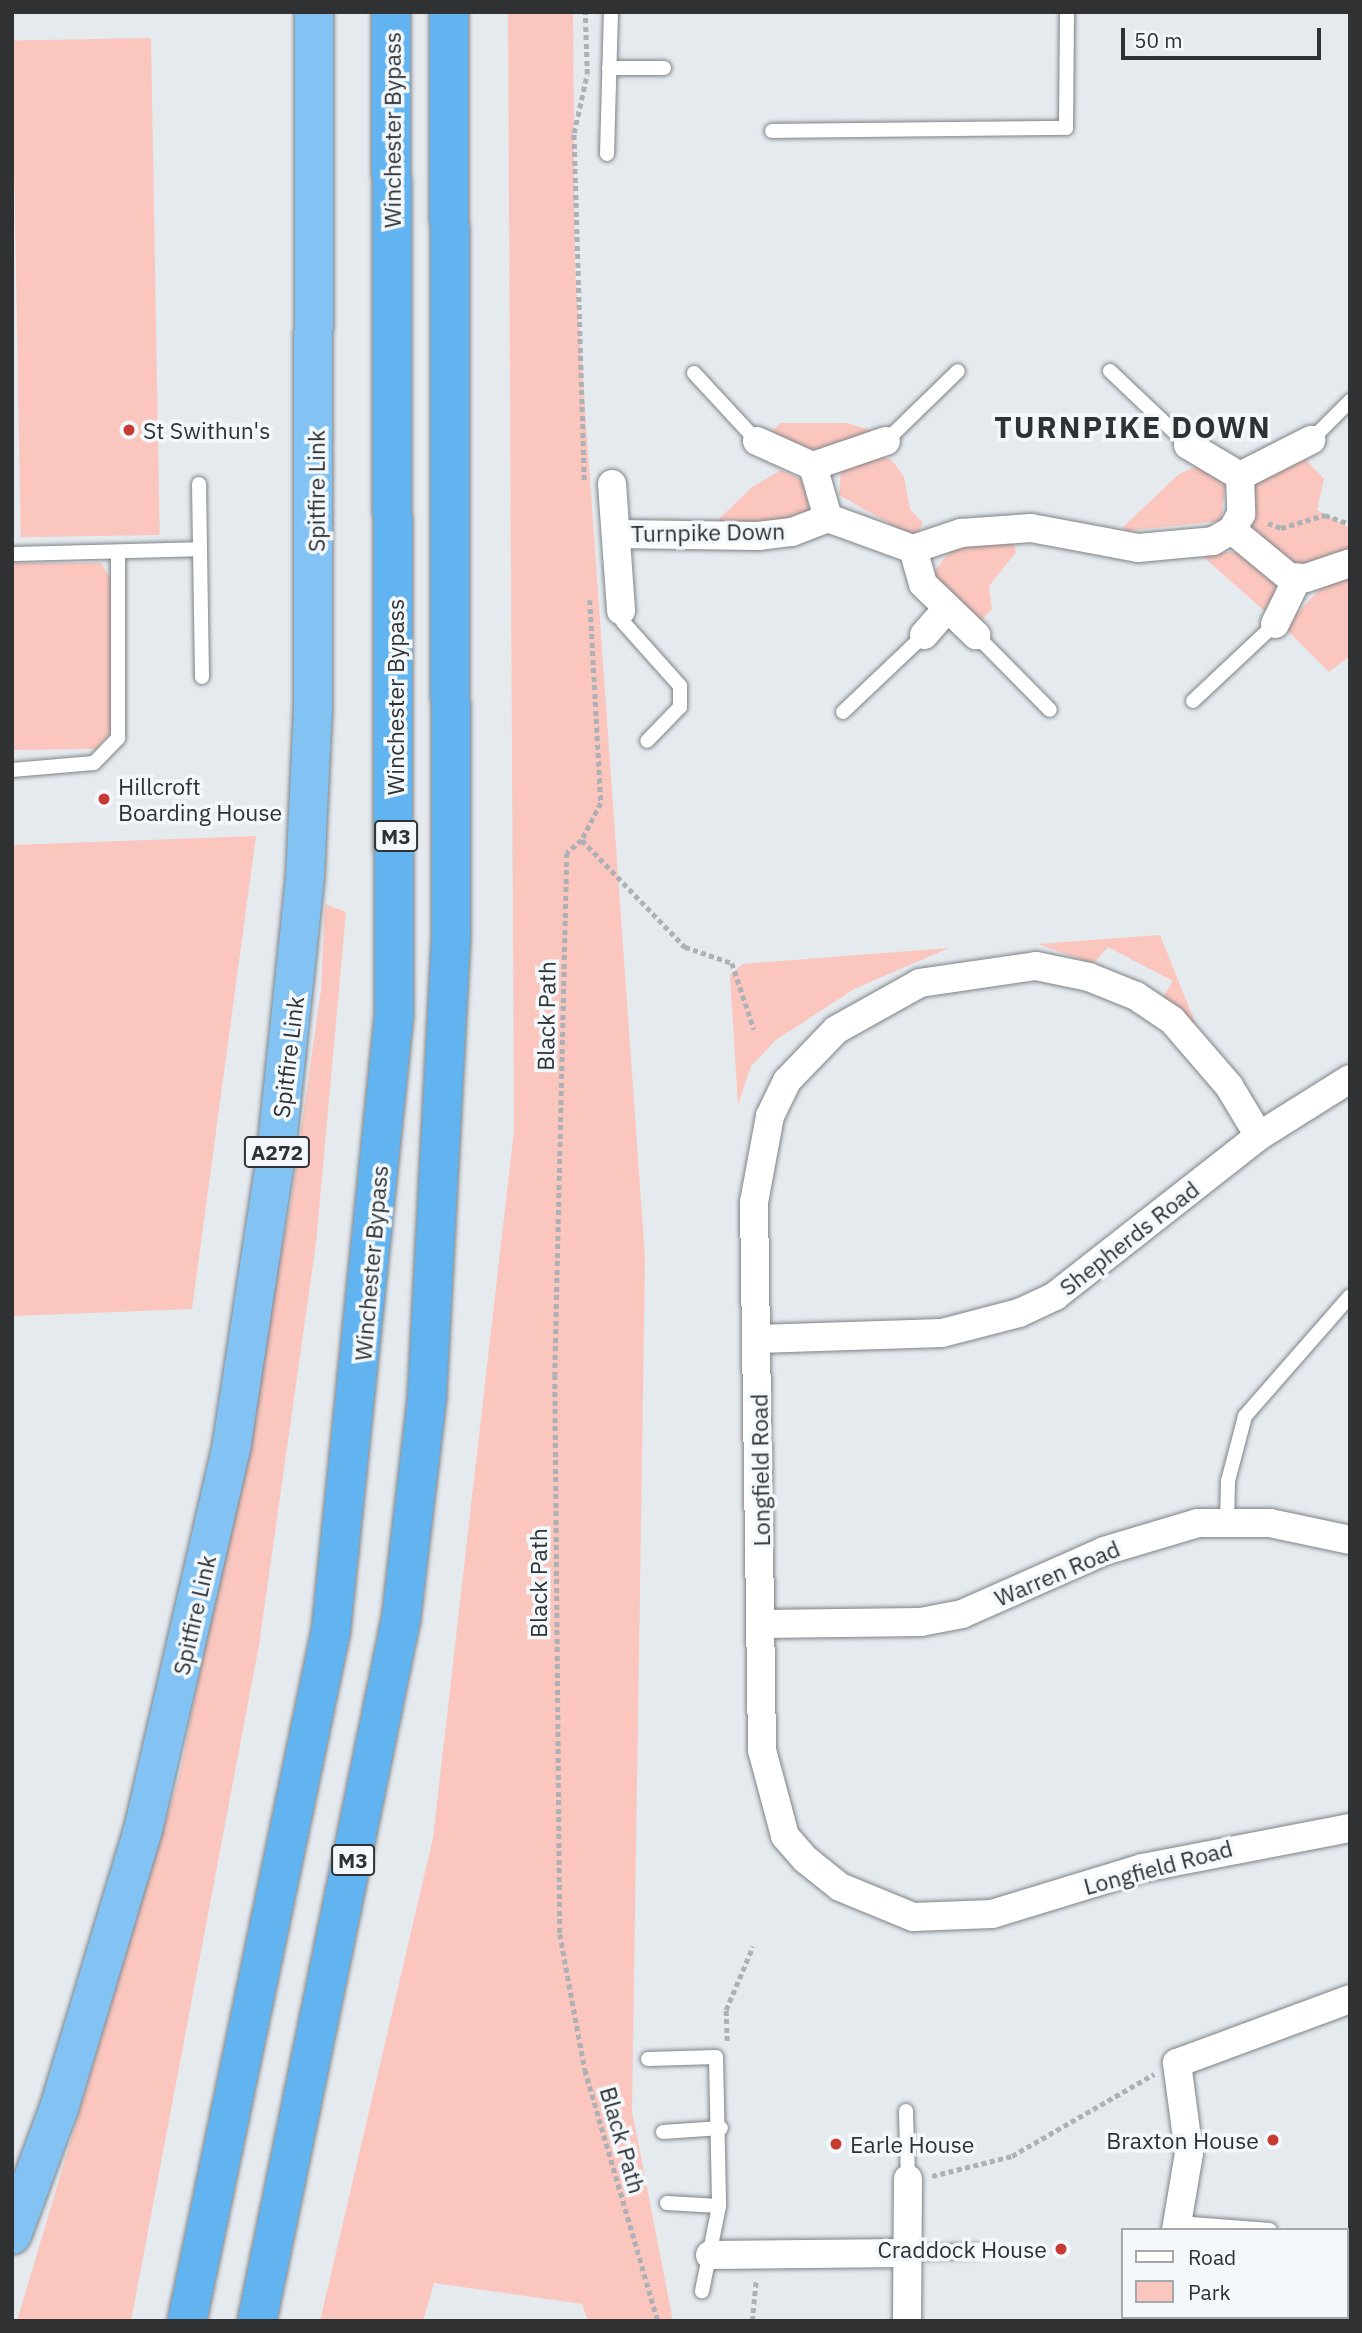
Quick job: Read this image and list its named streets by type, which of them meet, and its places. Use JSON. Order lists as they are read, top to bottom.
{
  "streets": {
    "highway": [
      "Winchester Bypass",
      "Spitfire Link",
      "M3",
      "A272"
    ],
    "street": [
      "Turnpike Down",
      "Shepherds Road",
      "Longfield Road",
      "Warren Road"
    ],
    "path": ["Black Path"]
  },
  "crossings": [
    ["Shepherds Road", "Longfield Road"],
    ["Longfield Road", "Warren Road"]
  ],
  "districts": ["TURNPIKE DOWN"],
  "places": [
    "St Swithun's",
    "Hillcroft Boarding House",
    "Braxton House",
    "Earle House",
    "Craddock House"
  ],
  "legend": ["Road", "Park"],
  "scale_bar": "50 m"
}
